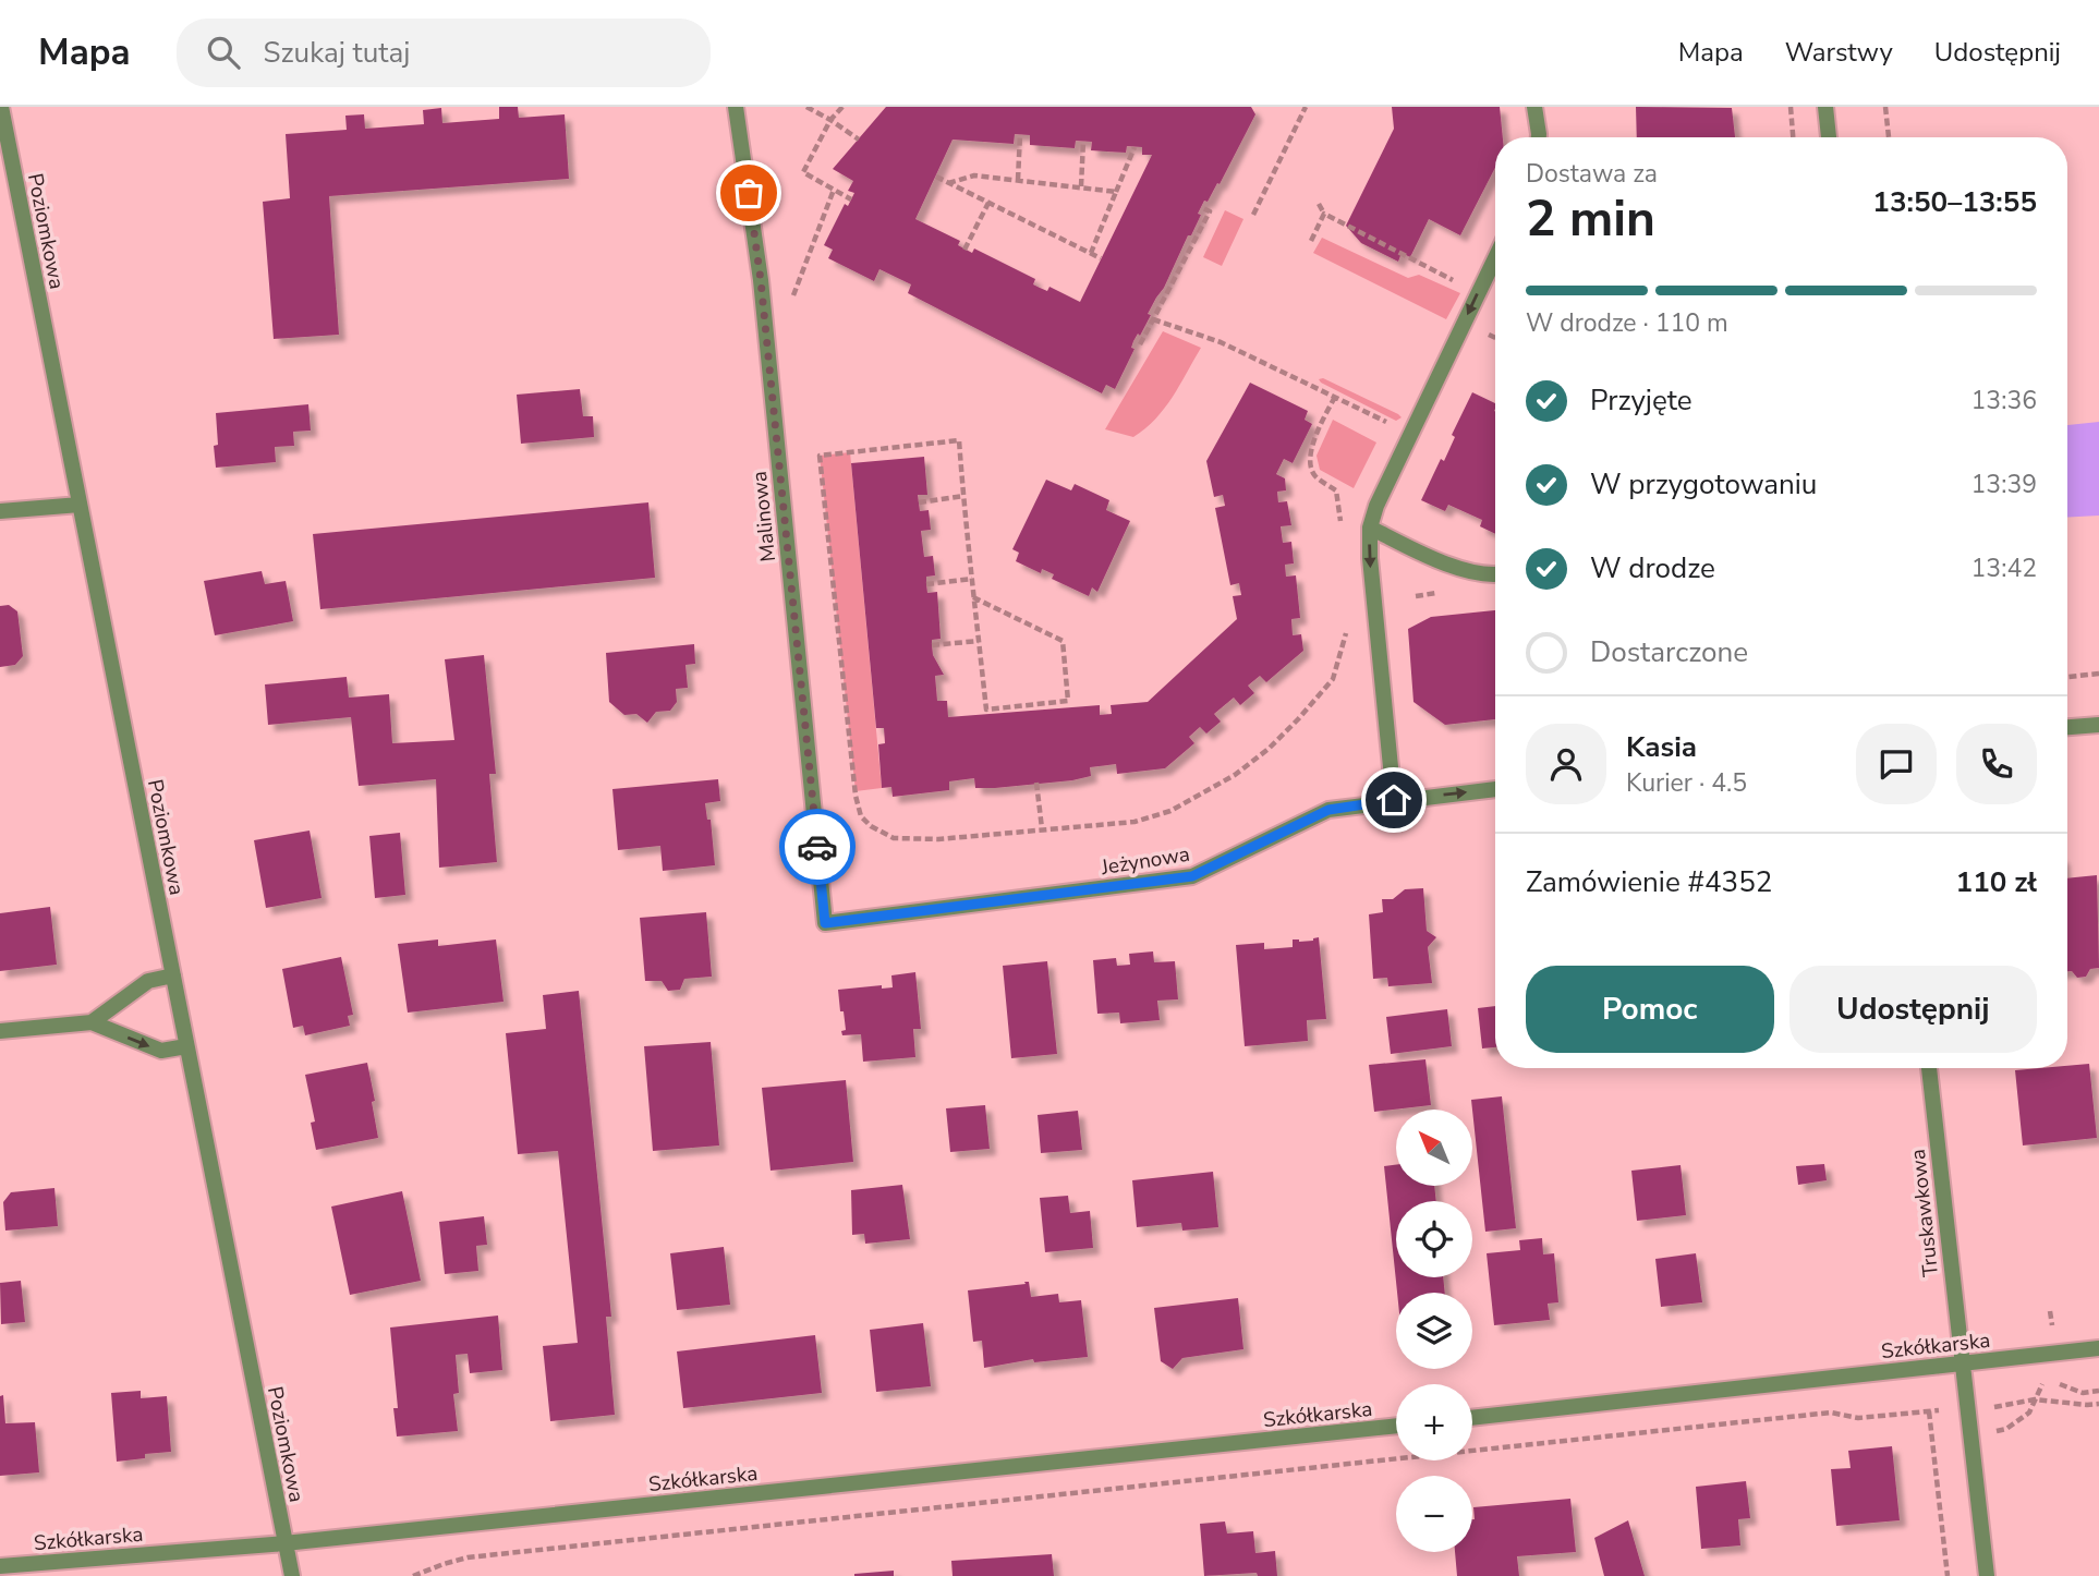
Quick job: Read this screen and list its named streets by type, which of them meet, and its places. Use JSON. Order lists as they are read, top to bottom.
{
  "streets": {
    "street": [
      "Poziomkowa",
      "Malinowa",
      "Jeżynowa",
      "Truskawkowa",
      "Szkółkarska"
    ]
  },
  "crossings": [
    ["Poziomkowa", "Szkółkarska"],
    ["Malinowa", "Jeżynowa"],
    ["Truskawkowa", "Szkółkarska"]
  ],
  "north": "top left",
  "page": {
    "header": "Mapa",
    "search": "Szukaj tutaj",
    "nav": ["Mapa", "Warstwy", "Udostępnij"],
    "heading": ["2 min", "Dostawa za", "13:50–13:55"],
    "panel": [
      "Kasia",
      "Kurier · 4.5",
      "Zamówienie #4352",
      "110 zł"
    ],
    "bar": "W drodze · 110 m",
    "list": [
      ["Przyjęte", "13:36"],
      ["W przygotowaniu", "13:39"],
      ["W drodze", "13:42"],
      "Dostarczone"
    ],
    "buttons": ["Pomoc", "Udostępnij"],
    "map_buttons": ["+", "−"]
  }
}
